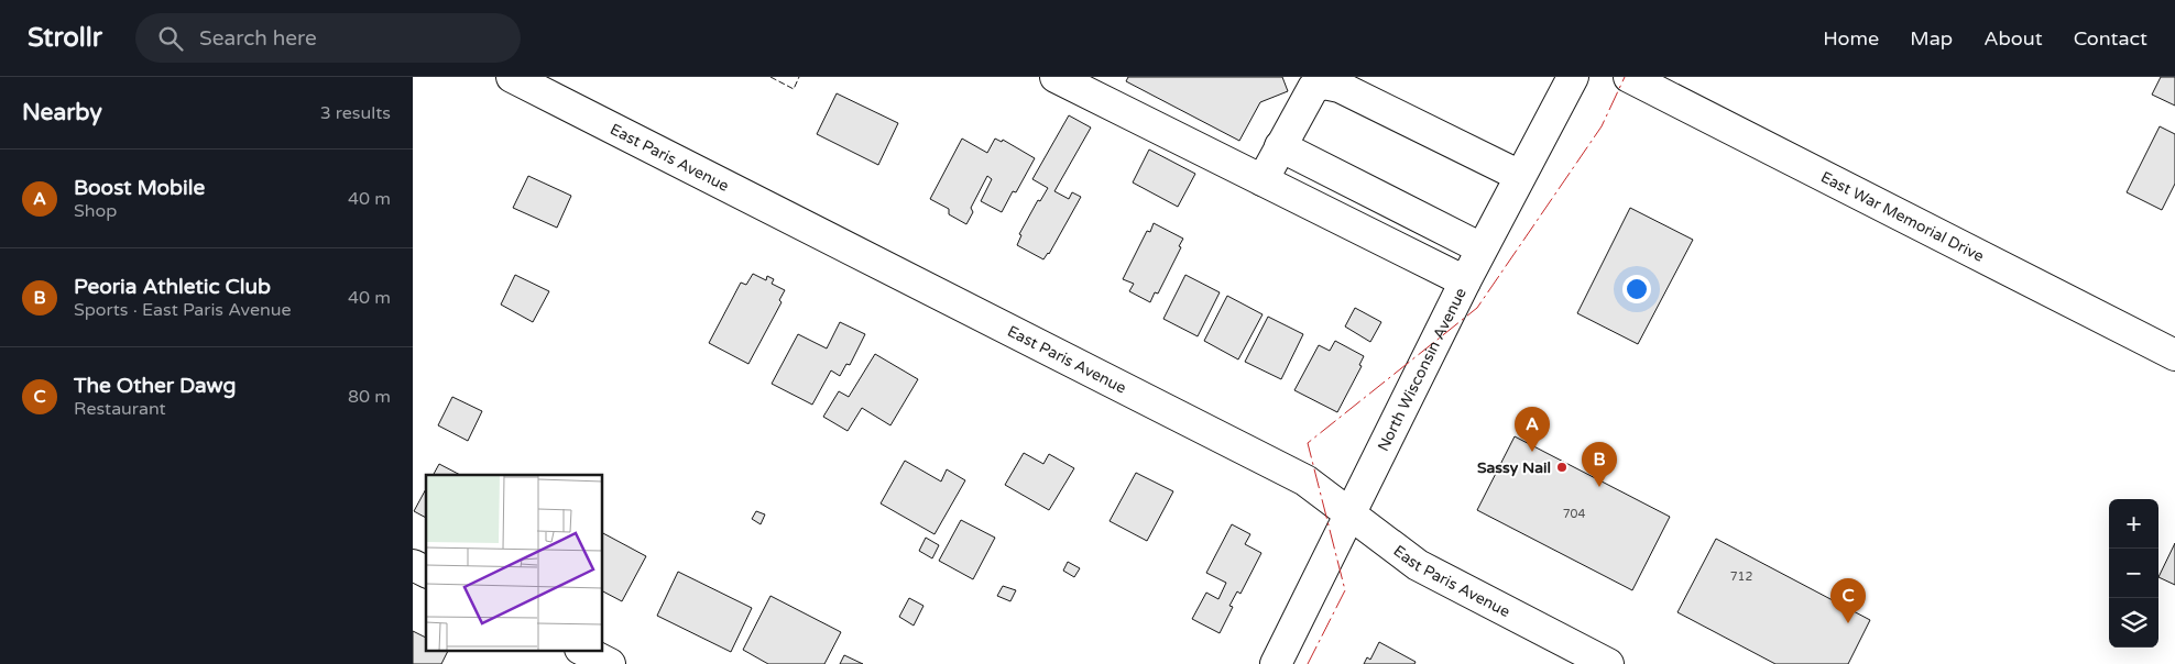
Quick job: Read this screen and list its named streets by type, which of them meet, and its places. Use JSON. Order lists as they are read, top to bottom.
{
  "streets": {
    "main road": ["East Paris Avenue", "East War Memorial Drive", "North Wisconsin Avenue"]
  },
  "crossings": [
    ["East Paris Avenue", "North Wisconsin Avenue"]
  ],
  "places": ["Sassy Nail"],
  "house_numbers": ["704", "712"],
  "page": {
    "header": "Strollr",
    "search": "Search here",
    "nav": [
      "Home",
      "Map",
      "About",
      "Contact"
    ],
    "heading": ["Nearby", "3 results"],
    "list": [
      {
        "mark": "A",
        "name": "Boost Mobile",
        "note": "Shop",
        "value": "40 m"
      },
      {
        "mark": "B",
        "name": "Peoria Athletic Club",
        "note": "Sports · East Paris Avenue",
        "value": "40 m"
      },
      {
        "mark": "C",
        "name": "The Other Dawg",
        "note": "Restaurant",
        "value": "80 m"
      }
    ],
    "pins": ["A", "B", "C"],
    "map_buttons": ["+", "−"]
  }
}
